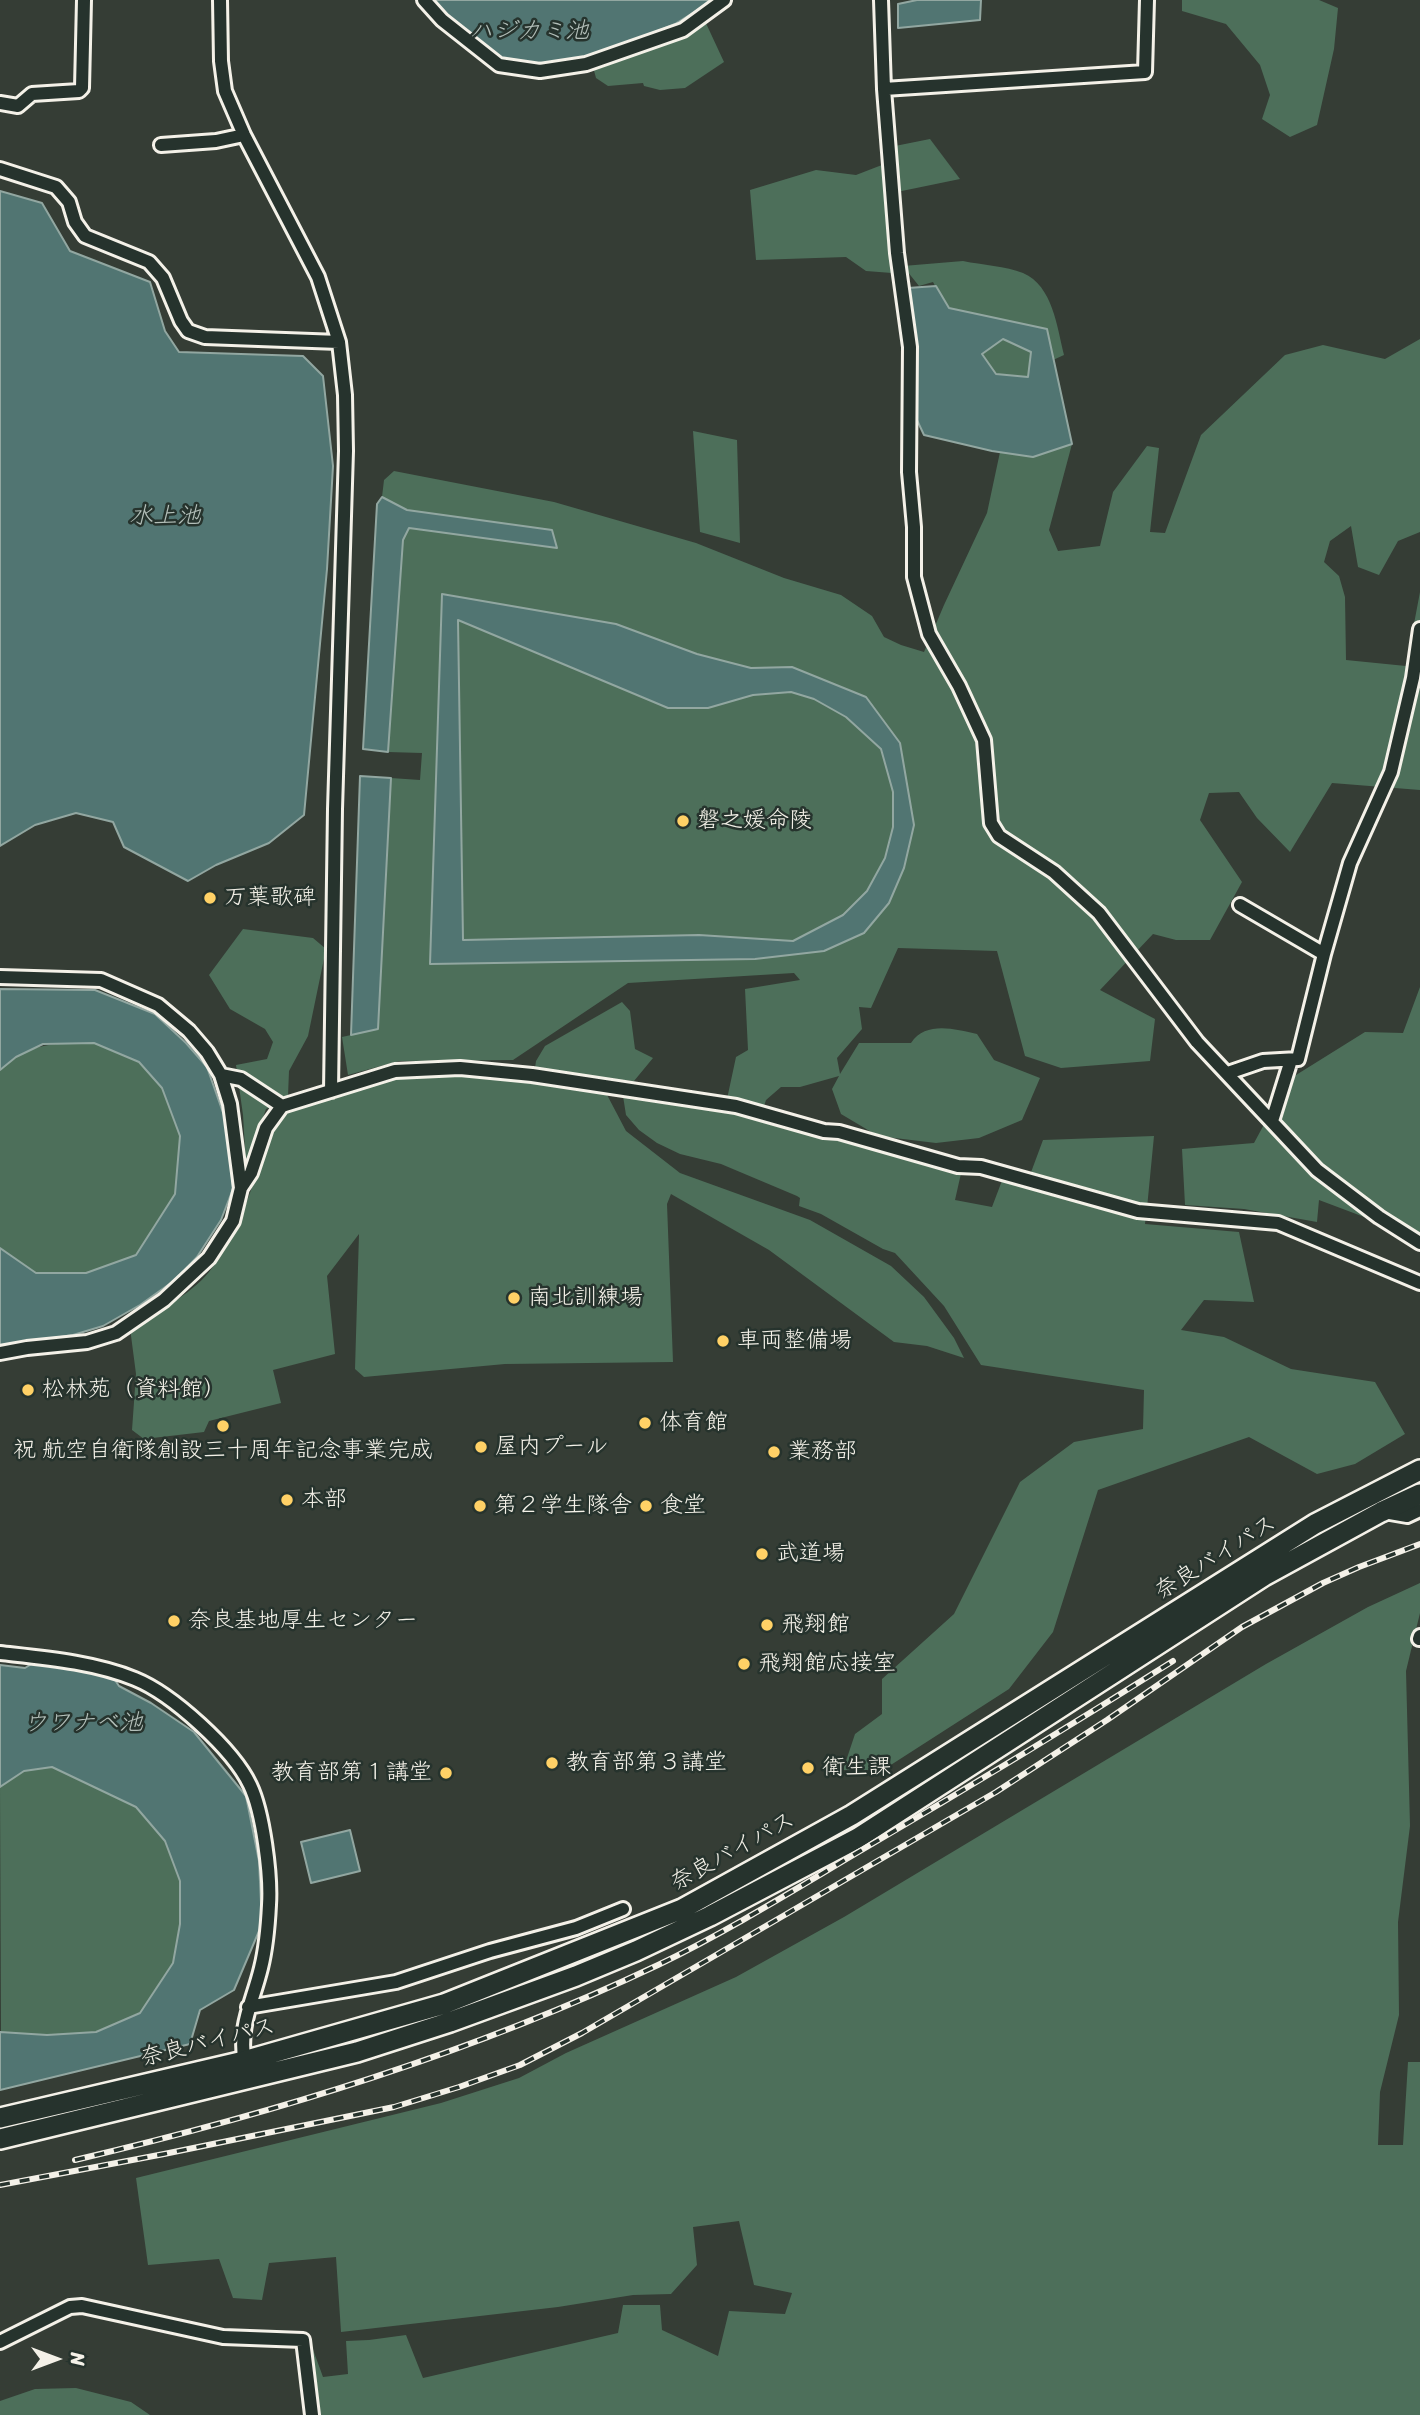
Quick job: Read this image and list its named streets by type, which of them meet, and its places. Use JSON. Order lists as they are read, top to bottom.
{
  "streets": {
    "highway": ["奈良バイパス"]
  },
  "water": ["ハジカミ池", "水上池", "ウワナベ池"],
  "places": [
    "磐之媛命陵",
    "万葉歌碑",
    "南北訓練場",
    "車両整備場",
    "松林苑（資料館）",
    "体育館",
    "祝 航空自衛隊創設三十周年記念事業完成",
    "屋内プール",
    "業務部",
    "本部",
    "第２学生隊舎",
    "食堂",
    "武道場",
    "奈良基地厚生センター",
    "飛翔館",
    "飛翔館応接室",
    "教育部第３講堂",
    "衛生課",
    "教育部第１講堂"
  ],
  "north": "right"
}
